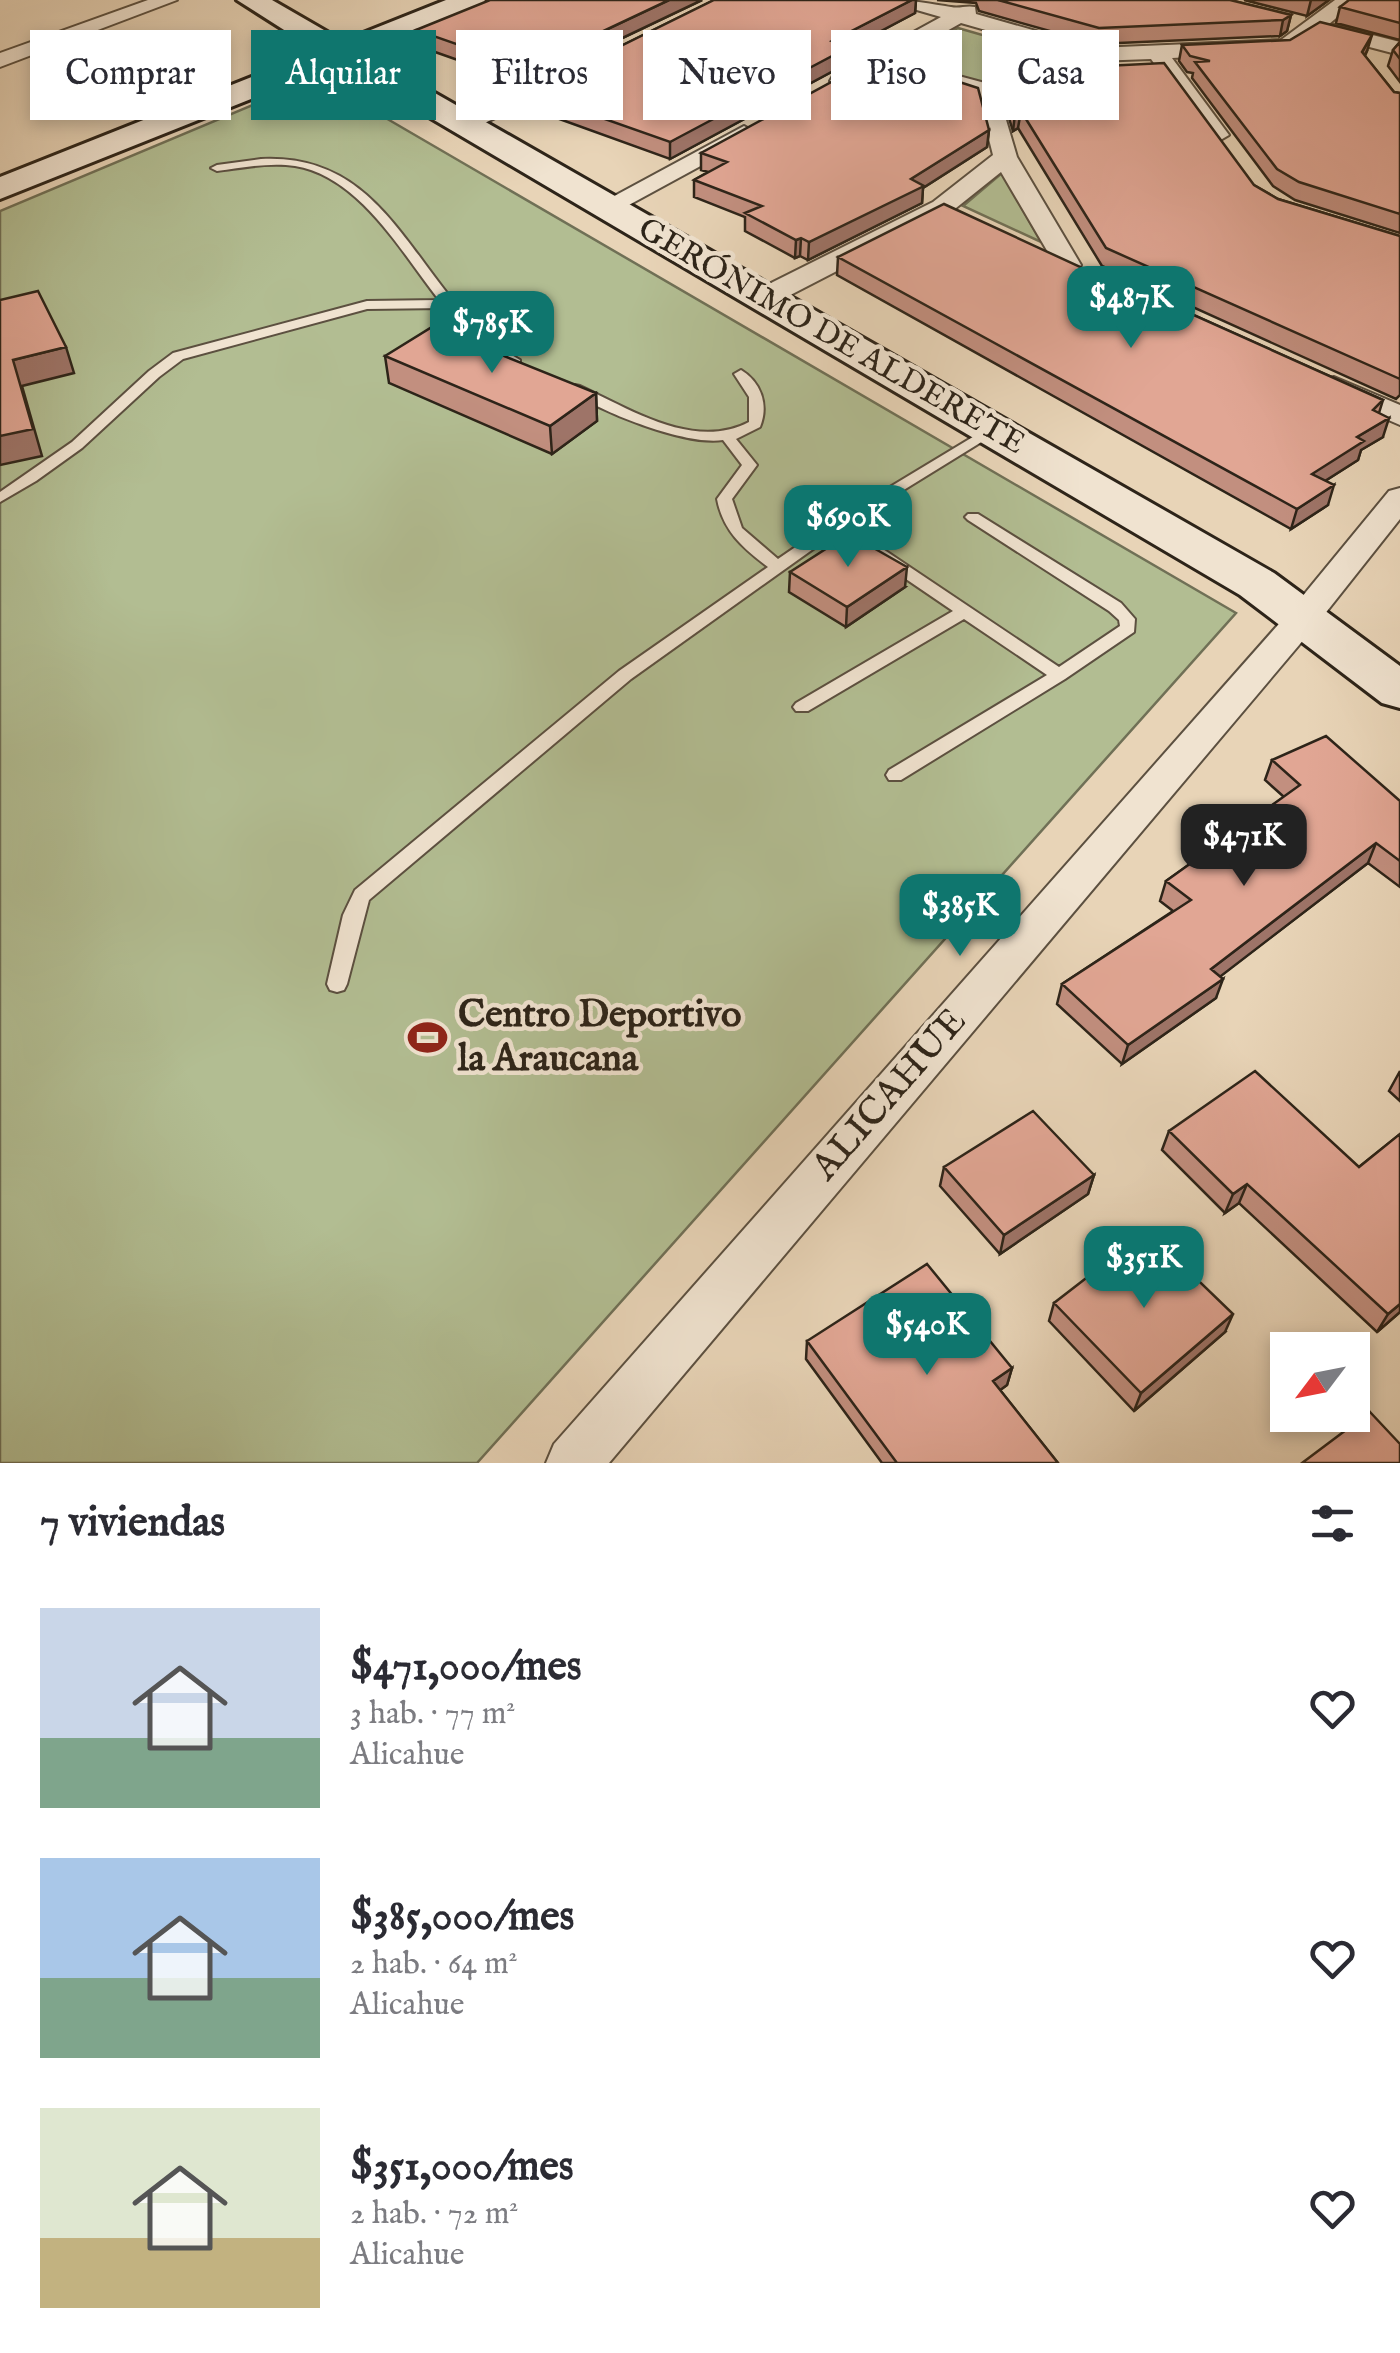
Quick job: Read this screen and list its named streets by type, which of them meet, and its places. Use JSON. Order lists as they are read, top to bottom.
{
  "streets": {
    "street": ["GERÓNIMO DE ALDERETE", "ALICAHUE"]
  },
  "crossings": [
    ["GERÓNIMO DE ALDERETE", "ALICAHUE"]
  ],
  "places": {
    "sports": ["Centro Deportivo la Araucana"]
  },
  "north": "bottom left",
  "page": {
    "chip": [
      "Comprar",
      "Alquilar",
      "Filtros",
      "Nuevo",
      "Piso",
      "Casa"
    ],
    "price": [
      "$487K",
      "$785K",
      "$690K",
      "$471K",
      "$385K",
      "$351K",
      "$540K"
    ],
    "heading": "7 viviendas",
    "list": [
      {
        "name": "$471,000/mes",
        "note": "3 hab. · 77 m² · Alicahue"
      },
      {
        "name": "$385,000/mes",
        "note": "2 hab. · 64 m² · Alicahue"
      },
      {
        "name": "$351,000/mes",
        "note": "2 hab. · 72 m² · Alicahue"
      }
    ]
  }
}
